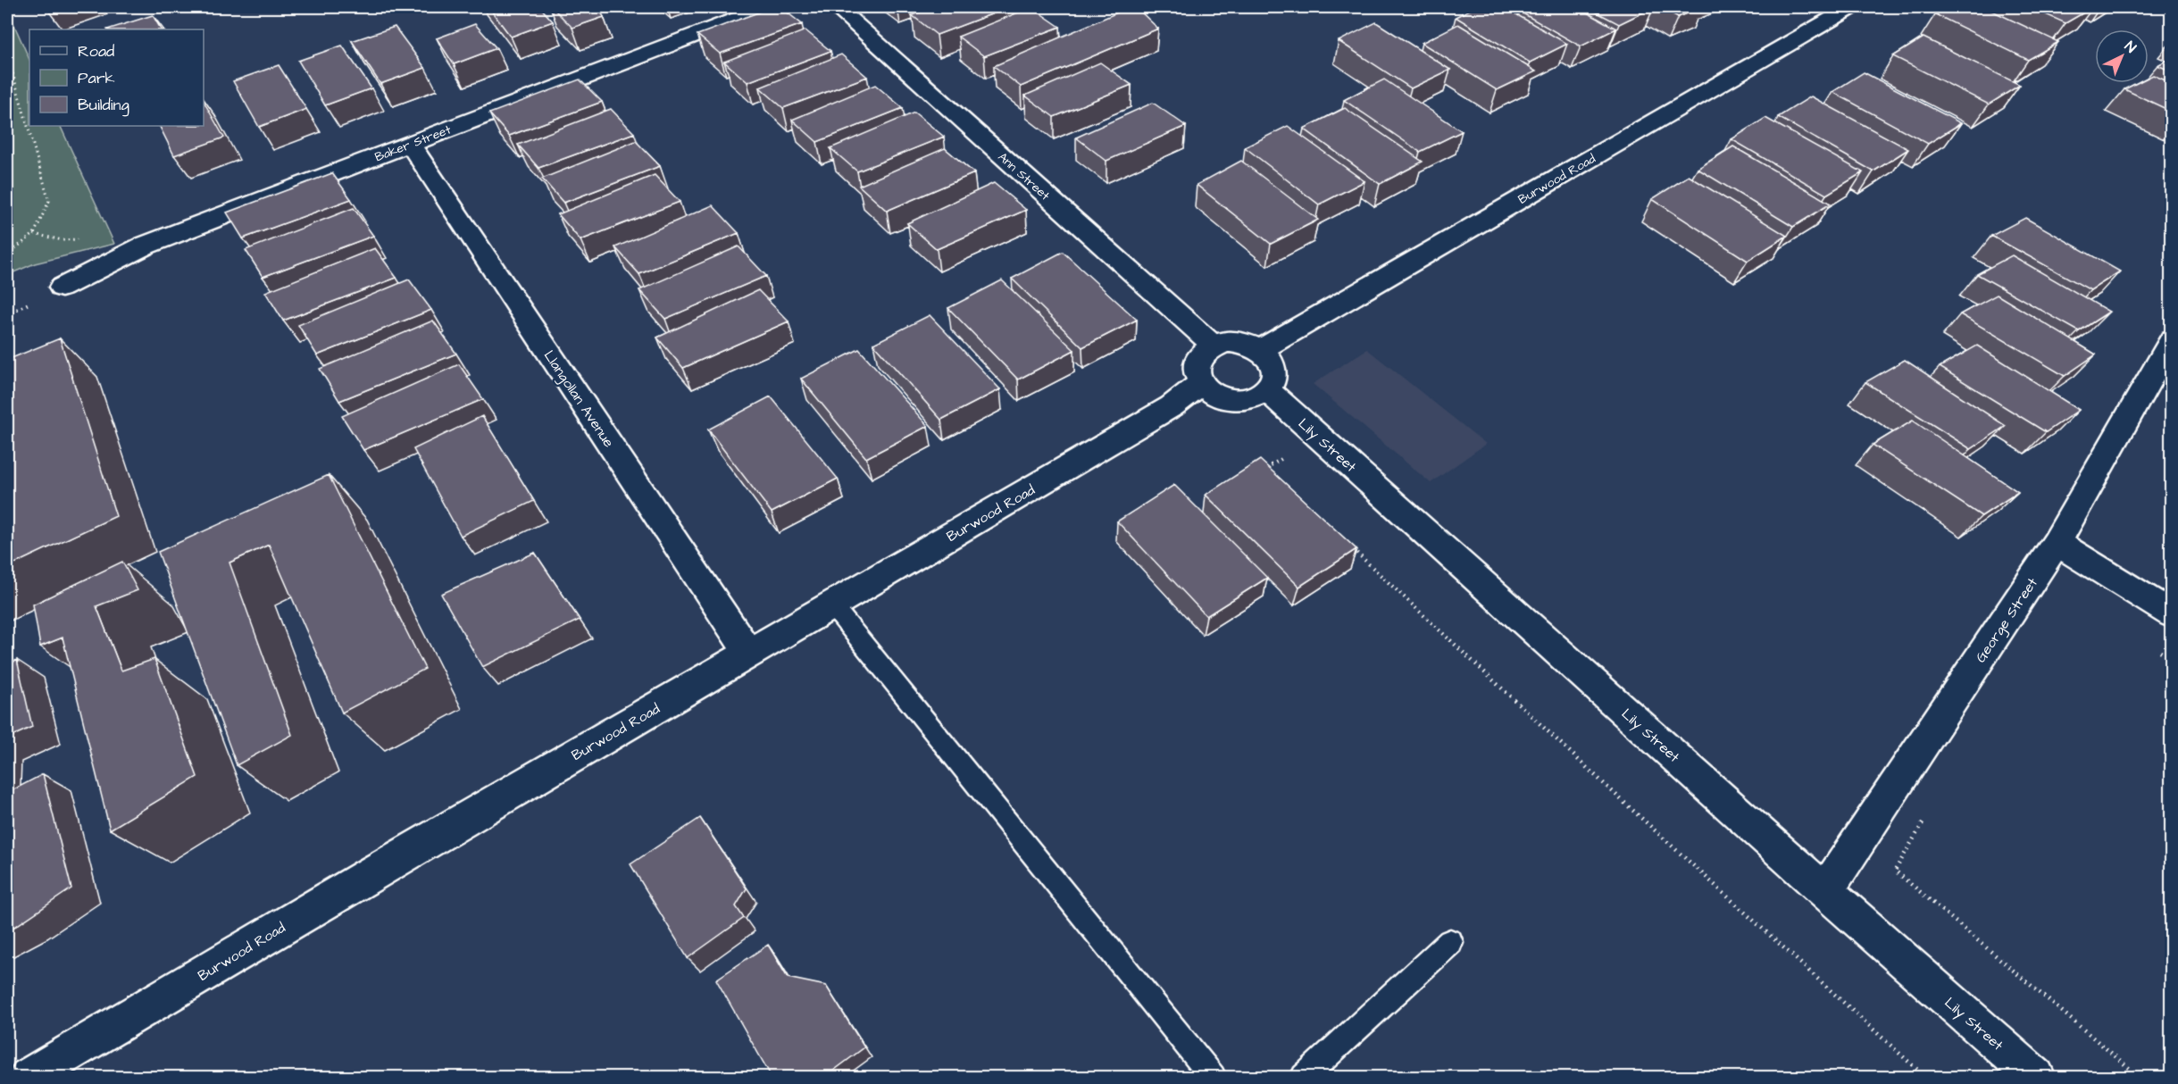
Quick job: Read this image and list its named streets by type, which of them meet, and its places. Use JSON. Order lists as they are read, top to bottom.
{
  "streets": {
    "street": [
      "Baker Street",
      "Ann Street",
      "Burwood Road",
      "Llangollan Avenue",
      "Lily Street",
      "George Street"
    ]
  },
  "crossings": [
    ["Baker Street", "Llangollan Avenue"],
    ["Ann Street", "Burwood Road"],
    ["Ann Street", "Lily Street"],
    ["Burwood Road", "Llangollan Avenue"],
    ["Burwood Road", "Lily Street"],
    ["Lily Street", "George Street"]
  ],
  "legend": ["Road", "Park", "Building"],
  "north": "top right"
}
